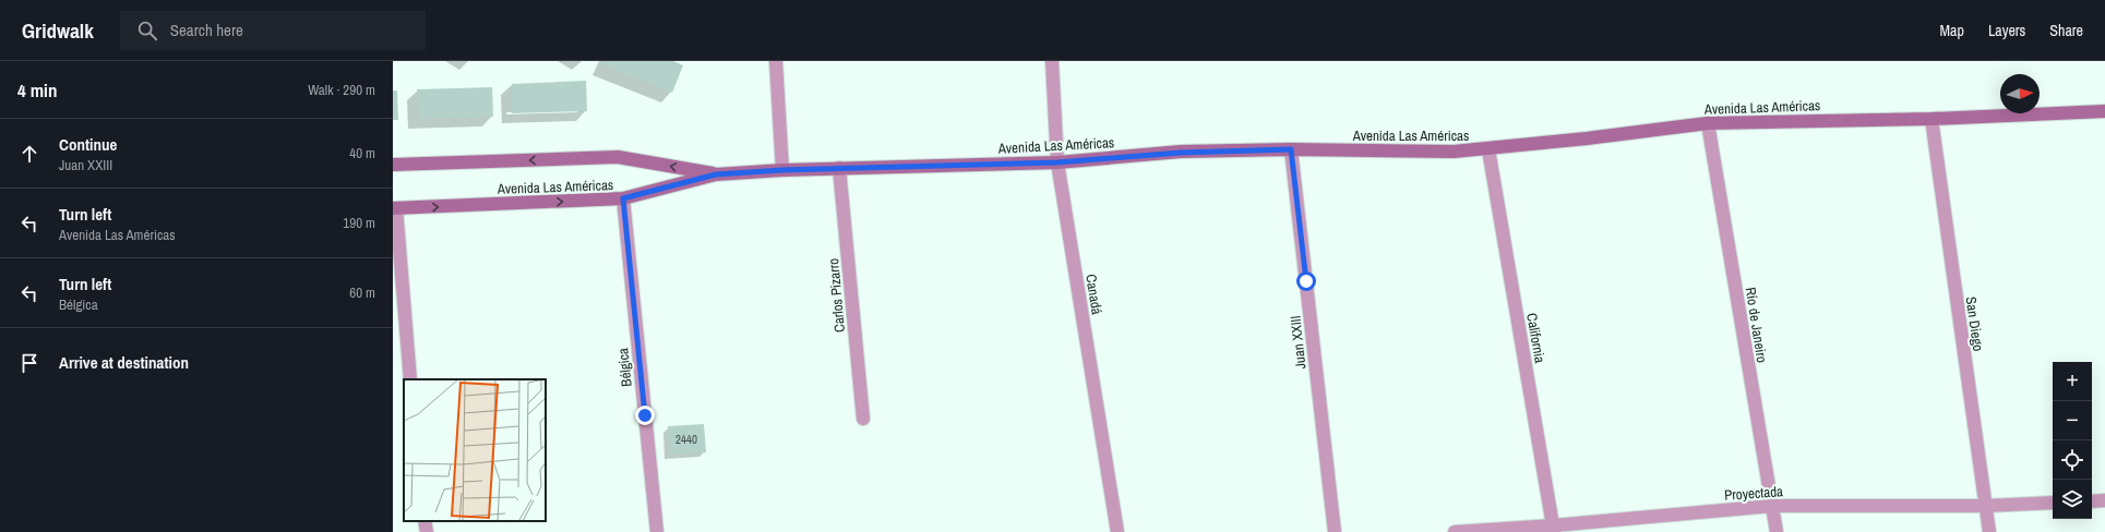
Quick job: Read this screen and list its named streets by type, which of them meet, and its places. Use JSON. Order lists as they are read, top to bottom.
{
  "streets": {
    "street": [
      "Avenida Las Américas",
      "Canadá",
      "Carlos Pizarro",
      "San Diego",
      "Río de Janeiro",
      "California",
      "Juan XXIII",
      "Bélgica",
      "Proyectada"
    ]
  },
  "crossings": [
    ["Avenida Las Américas", "Canadá"],
    ["Avenida Las Américas", "Carlos Pizarro"],
    ["Avenida Las Américas", "San Diego"],
    ["Avenida Las Américas", "Río de Janeiro"],
    ["Avenida Las Américas", "California"],
    ["Avenida Las Américas", "Juan XXIII"],
    ["Avenida Las Américas", "Bélgica"],
    ["San Diego", "Proyectada"],
    ["Río de Janeiro", "Proyectada"],
    ["California", "Proyectada"]
  ],
  "house_numbers": ["2440"],
  "north": "right",
  "page": {
    "header": "Gridwalk",
    "search": "Search here",
    "nav": ["Map", "Layers", "Share"],
    "heading": ["4 min", "Walk · 290 m"],
    "list": [
      ["Continue", "Juan XXIII", "40 m"],
      ["Turn left", "Avenida Las Américas", "190 m"],
      ["Turn left", "Bélgica", "60 m"],
      "Arrive at destination"
    ],
    "map_buttons": ["+", "−"]
  }
}
